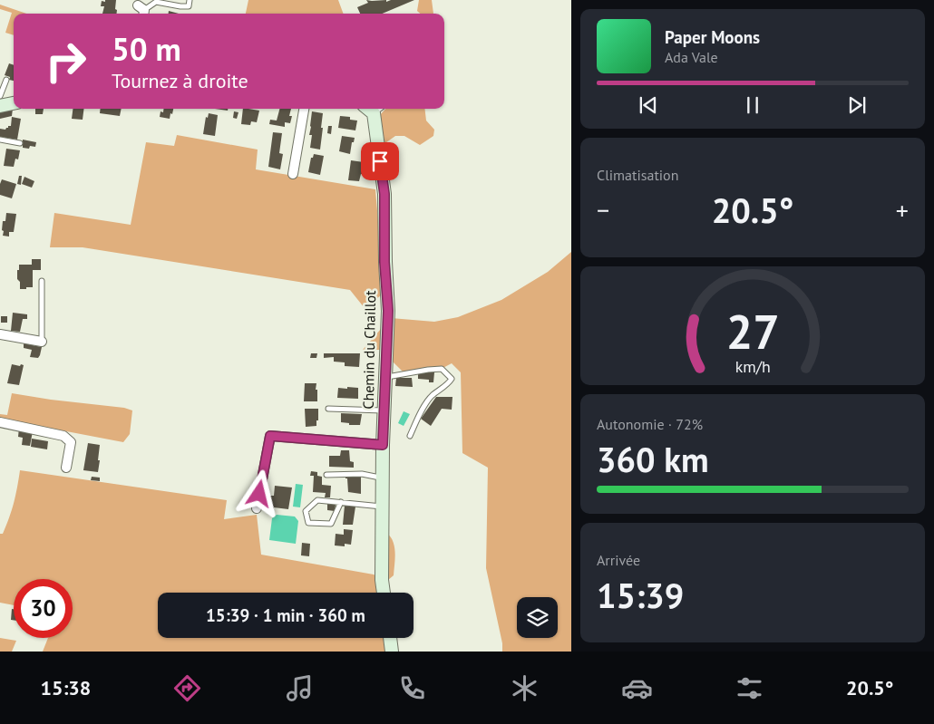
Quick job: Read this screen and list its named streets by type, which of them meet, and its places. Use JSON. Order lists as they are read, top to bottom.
{
  "streets": {
    "street": ["Chemin du Chaillot"]
  },
  "page": {
    "turn": ["50 m", "Tournez à droite"],
    "song": ["Paper Moons", "Ada Vale"],
    "tile": [
      "Climatisation",
      ["Autonomie · 72%", "360 km"],
      ["Arrivée", "15:39"]
    ],
    "heat": ["−", "20.5°", "+"],
    "limit": "30",
    "trip": "15:39 · 1 min · 360 m",
    "tabs": ["15:38", "20.5°"],
    "gauge": ["27", "km/h"]
  }
}
